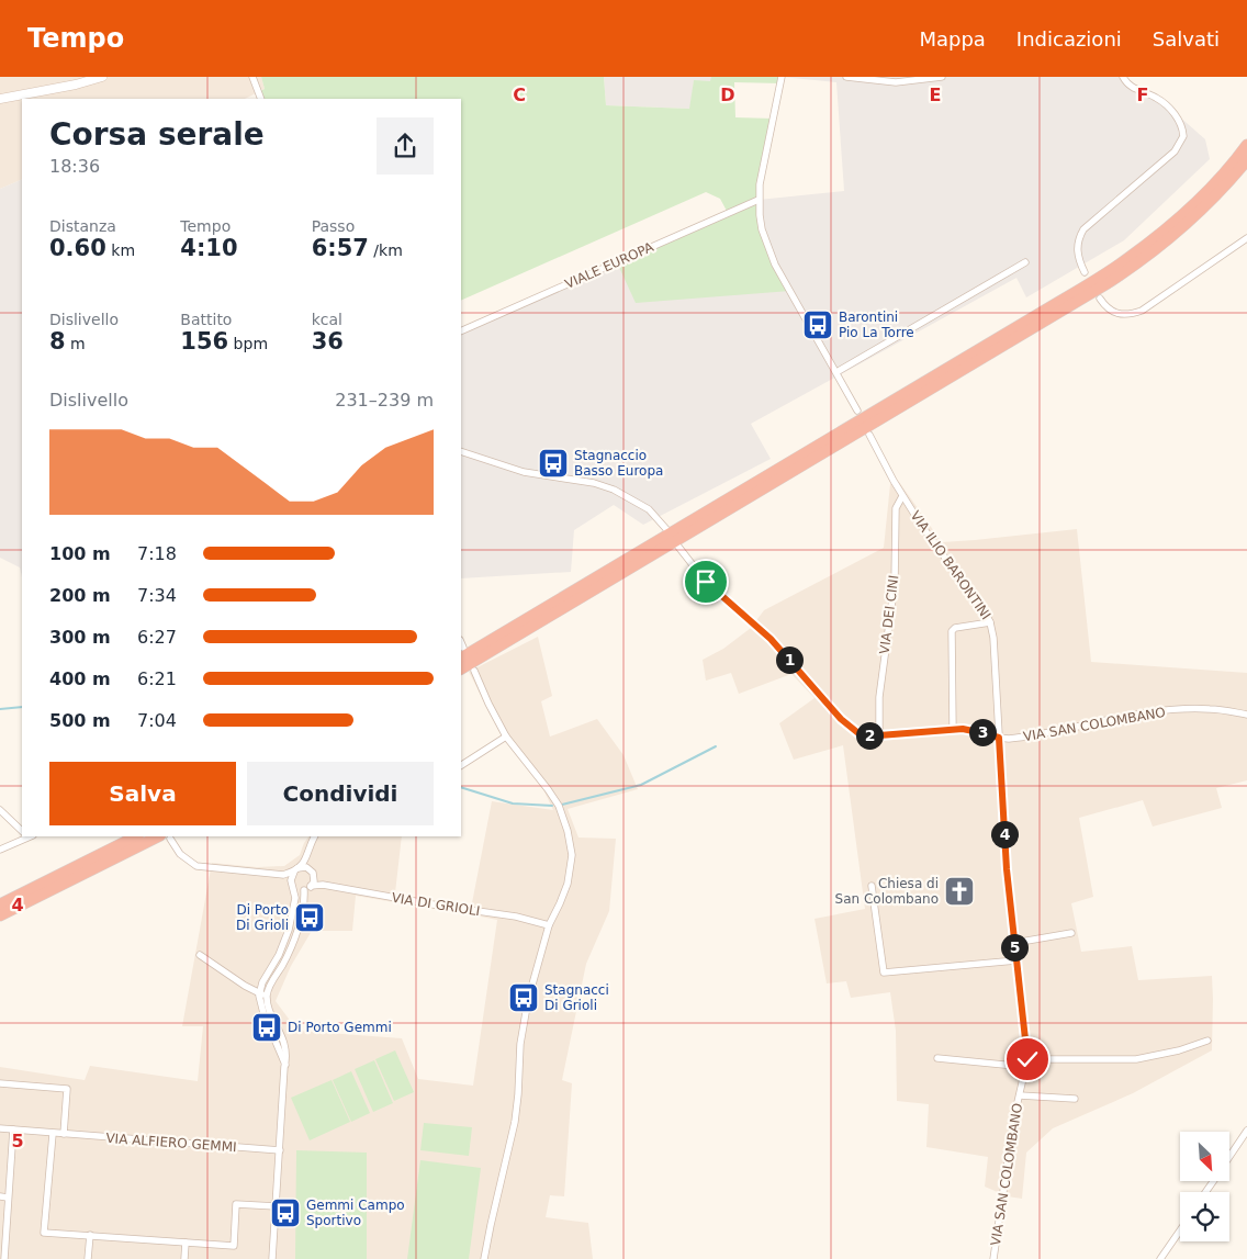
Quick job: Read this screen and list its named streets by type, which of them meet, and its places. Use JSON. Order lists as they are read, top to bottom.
{
  "streets": {
    "street": [
      "VIALE EUROPA",
      "VIA ILIO BARONTINI",
      "VIA DEI CINI",
      "VIA SAN COLOMBANO",
      "VIA DI GRIOLI",
      "VIA ALFIERO GEMMI"
    ]
  },
  "crossings": [
    ["VIA ILIO BARONTINI", "VIA DEI CINI"],
    ["VIA ILIO BARONTINI", "VIA SAN COLOMBANO"]
  ],
  "places": {
    "bus stop": [
      "Barontini Pio La Torre",
      "Stagnaccio Basso Europa",
      "Di Porto Di Grioli",
      "Stagnacci Di Grioli",
      "Di Porto Gemmi",
      "Gemmi Campo Sportivo"
    ],
    "church": ["Chiesa di San Colombano"]
  },
  "north": "bottom right",
  "page": {
    "header": "Tempo",
    "nav": ["Mappa", "Indicazioni", "Salvati"],
    "heading": ["Corsa serale", "18:36"],
    "stats": [
      ["Distanza", "0.60 km"],
      ["Tempo", "4:10"],
      ["Passo", "6:57 /km"],
      ["Dislivello", "8 m"],
      ["Battito", "156 bpm"],
      ["kcal", "36"]
    ],
    "chart": ["Dislivello", "231–239 m"],
    "list": [
      {
        "name": "100 m",
        "note": "7:18"
      },
      {
        "name": "200 m",
        "note": "7:34"
      },
      {
        "name": "300 m",
        "note": "6:27"
      },
      {
        "name": "400 m",
        "note": "6:21"
      },
      {
        "name": "500 m",
        "note": "7:04"
      }
    ],
    "pins": [
      "1",
      "3",
      "2",
      "4",
      "5"
    ],
    "buttons": ["Salva", "Condividi"]
  },
  "grid": {
    "columns": [
      "C",
      "D",
      "E",
      "F"
    ],
    "rows": ["4", "5"]
  }
}
